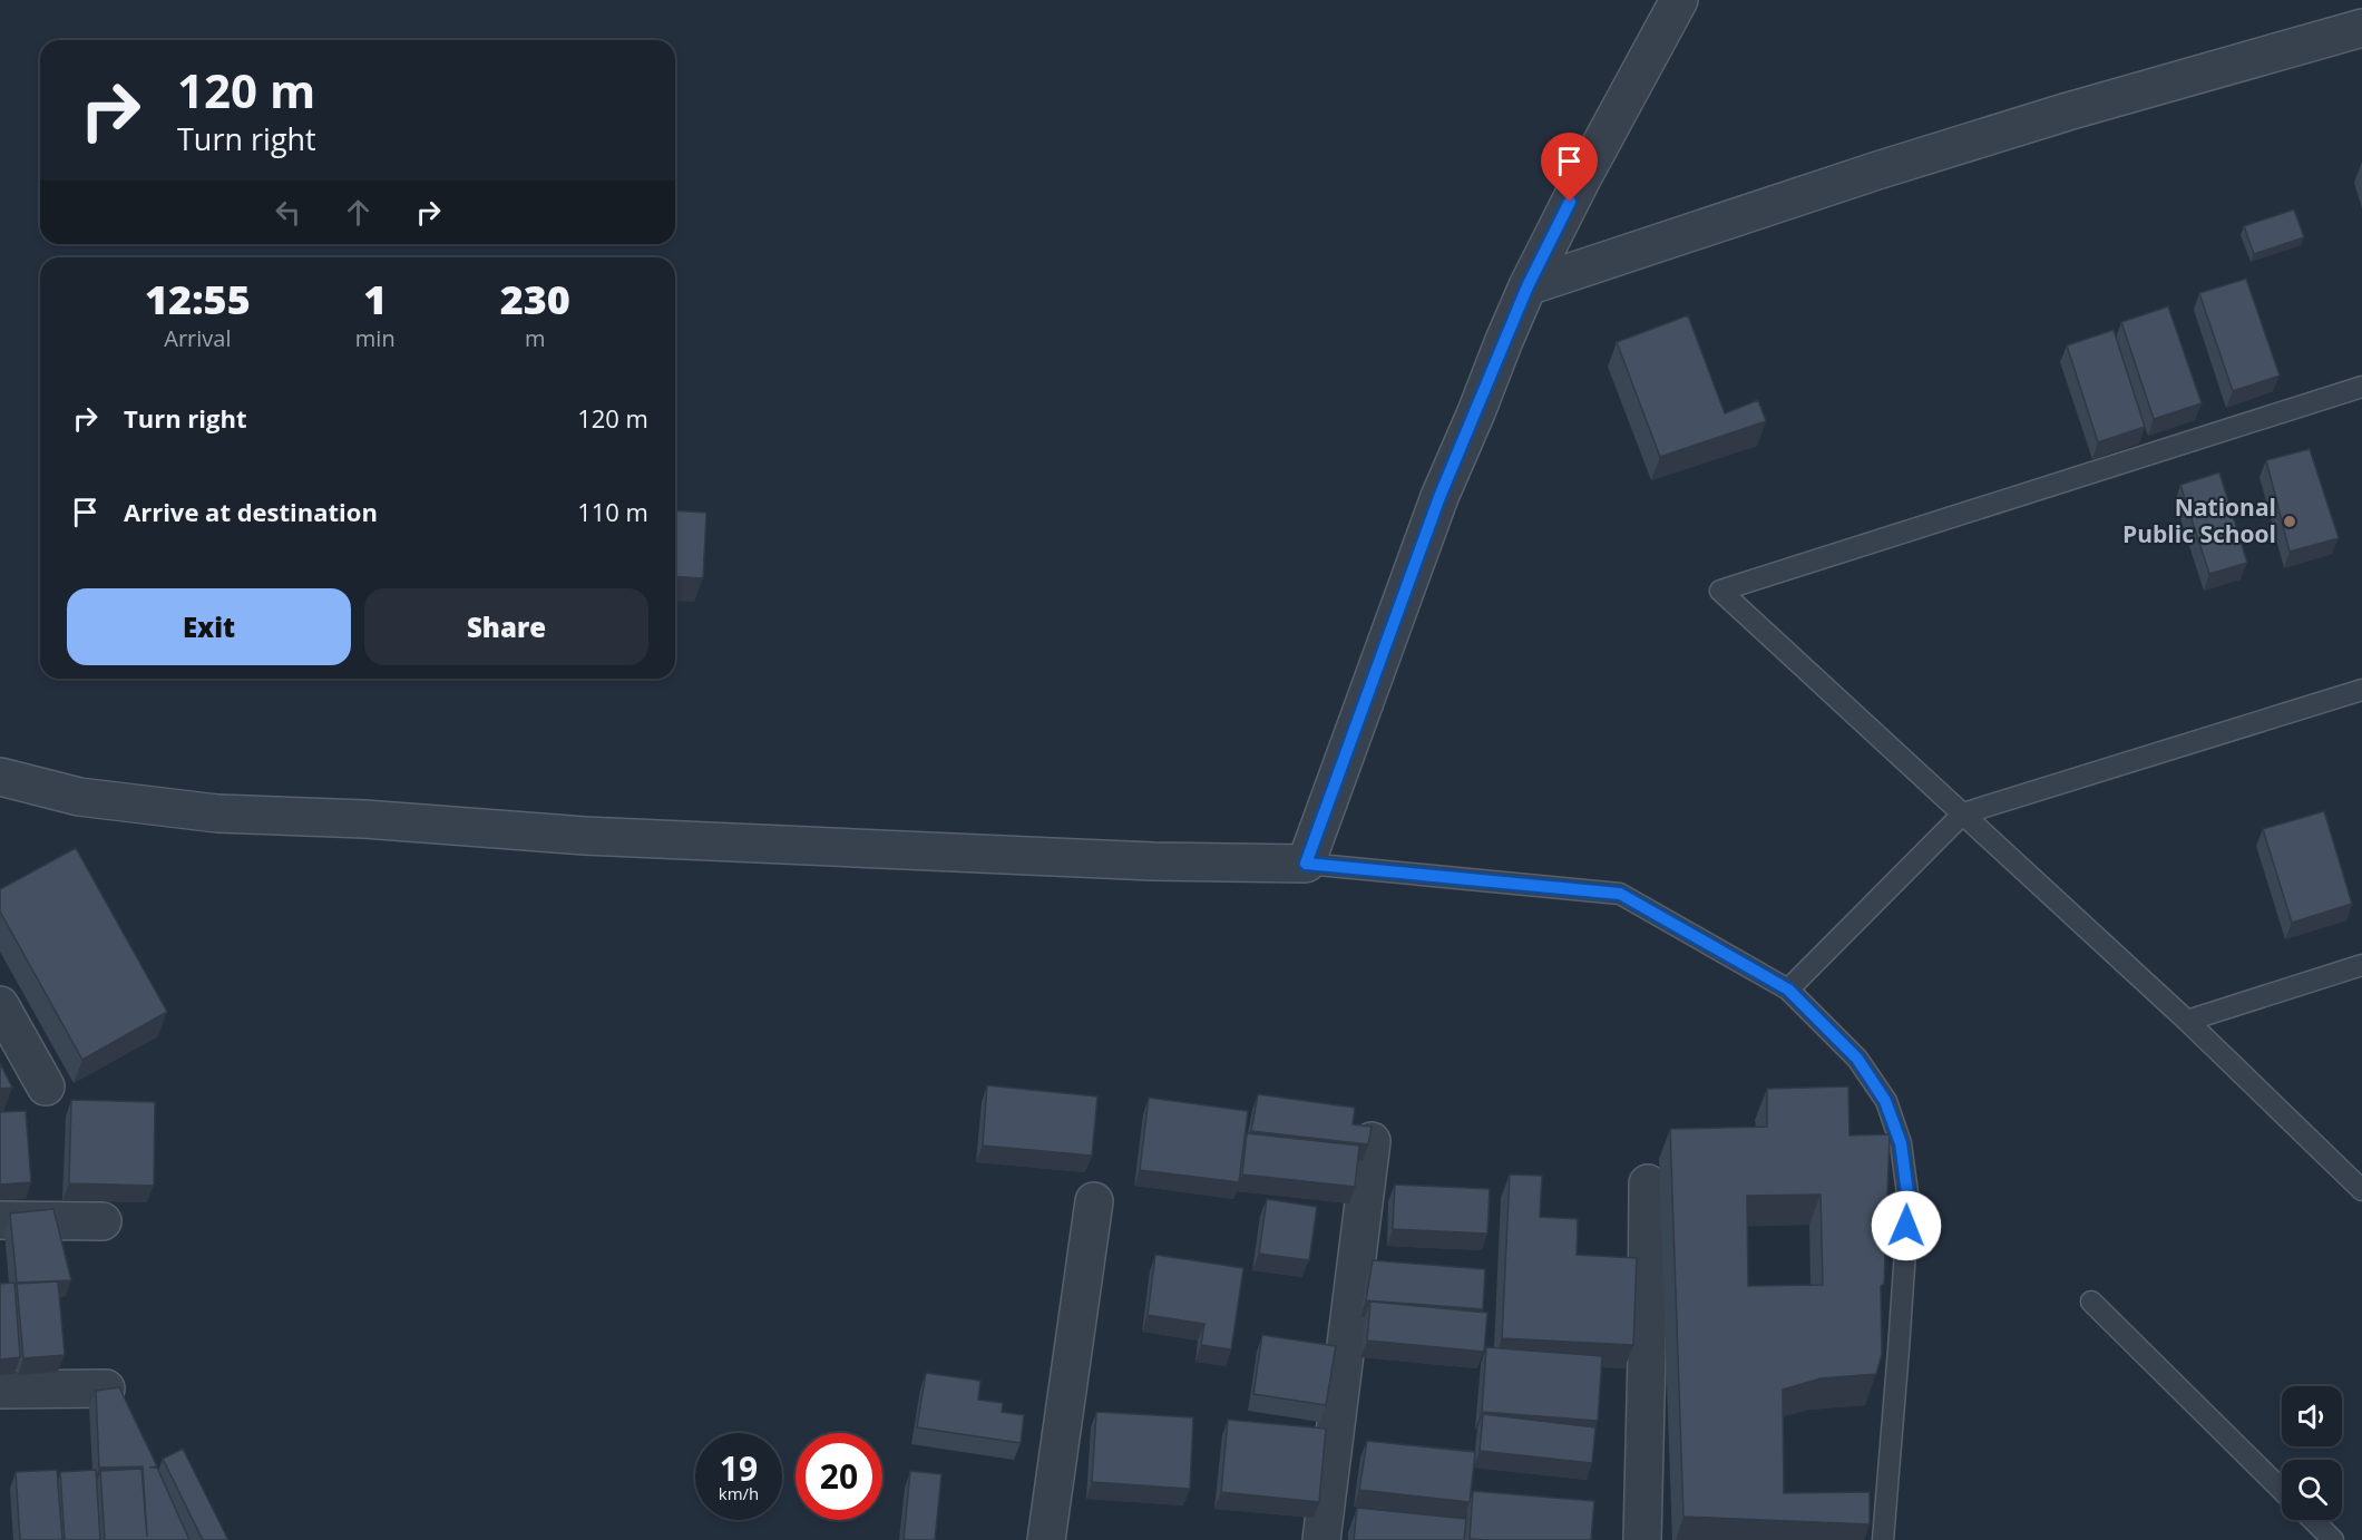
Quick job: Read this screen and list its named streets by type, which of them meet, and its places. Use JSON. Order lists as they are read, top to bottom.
{
  "places": ["National Public School"],
  "page": {
    "turn": ["120 m", "Turn right"],
    "eta": [
      "12:55",
      "Arrival",
      "1",
      "min",
      "230",
      "m"
    ],
    "list": [
      {
        "name": "Turn right",
        "value": "120 m"
      },
      {
        "name": "Arrive at destination",
        "value": "110 m"
      }
    ],
    "buttons": ["Exit", "Share"],
    "speed": "19 km/h",
    "limit": "20"
  }
}
